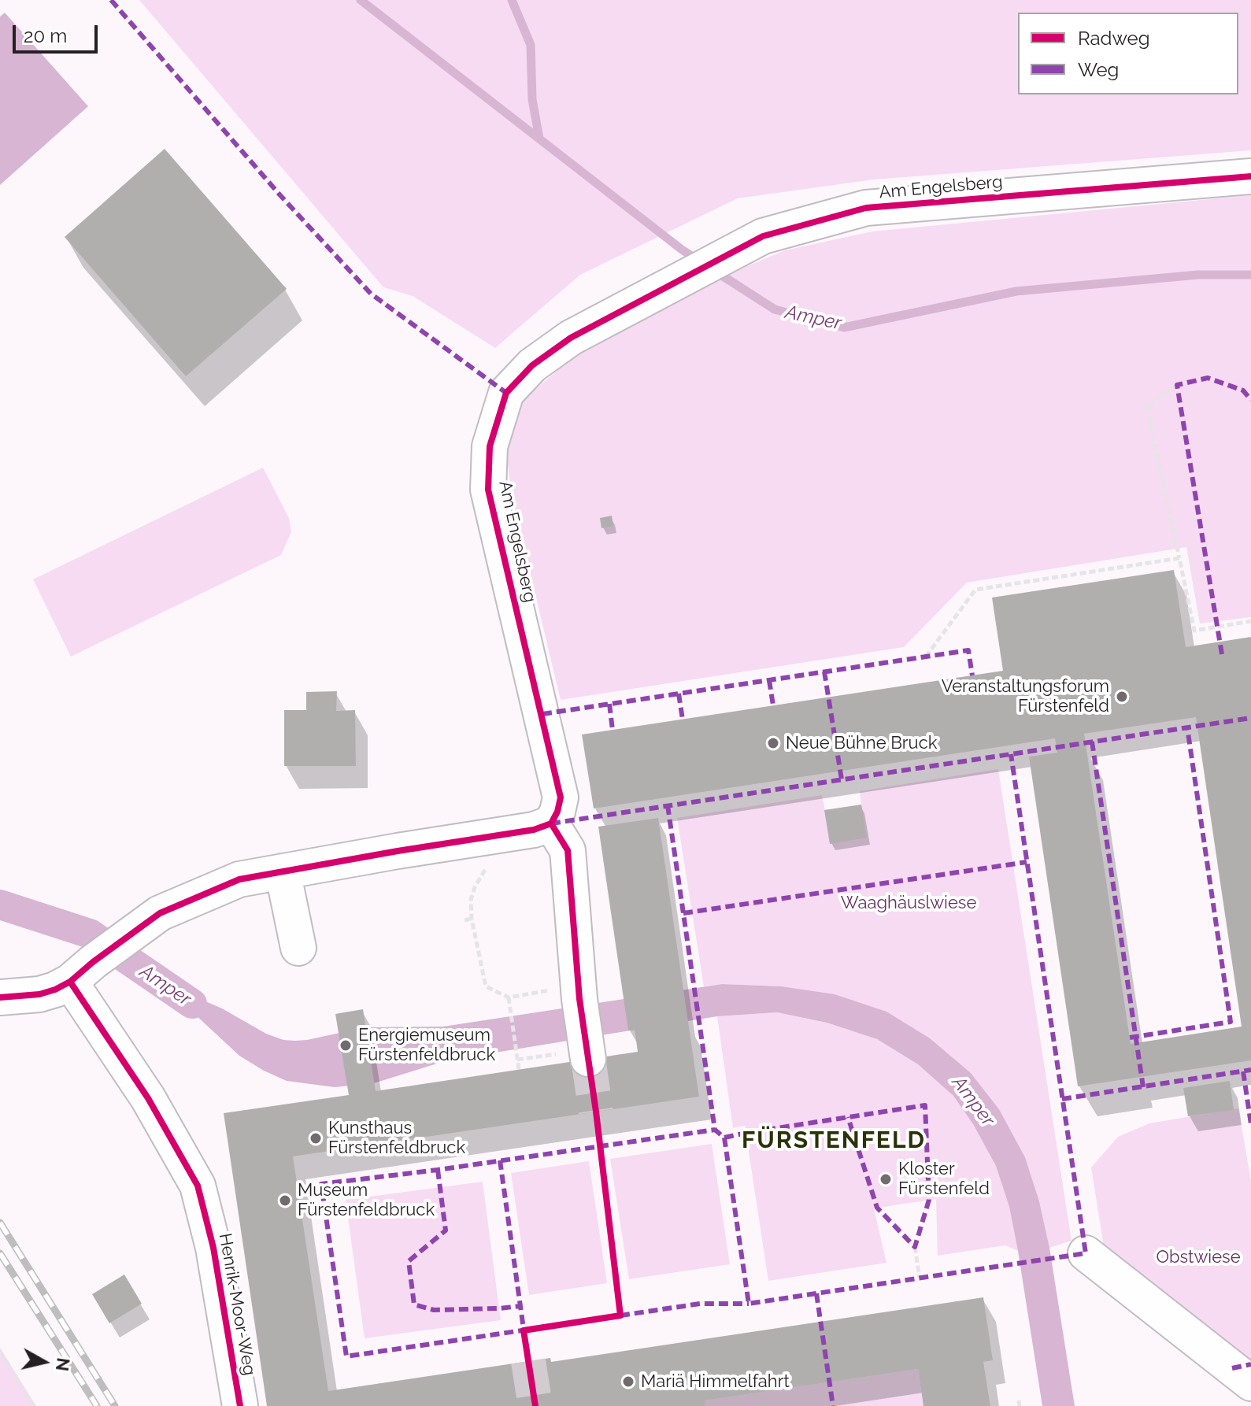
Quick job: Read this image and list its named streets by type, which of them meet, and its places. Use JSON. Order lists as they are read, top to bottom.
{
  "streets": {
    "street": ["Am Engelsberg", "Henrik-Moor-Weg"]
  },
  "districts": ["FÜRSTENFELD"],
  "water": ["Amper"],
  "parks": ["Waaghäuslwiese", "Obstwiese"],
  "places": [
    "Veranstaltungsforum Fürstenfeld",
    "Neue Bühne Bruck",
    "Energiemuseum Fürstenfeldbruck",
    "Kunsthaus Fürstenfeldbruck",
    "Kloster Fürstenfeld",
    "Museum Fürstenfeldbruck",
    "Mariä Himmelfahrt"
  ],
  "legend": ["Radweg", "Weg"],
  "scale_bar": "20 m",
  "north": "right"
}
